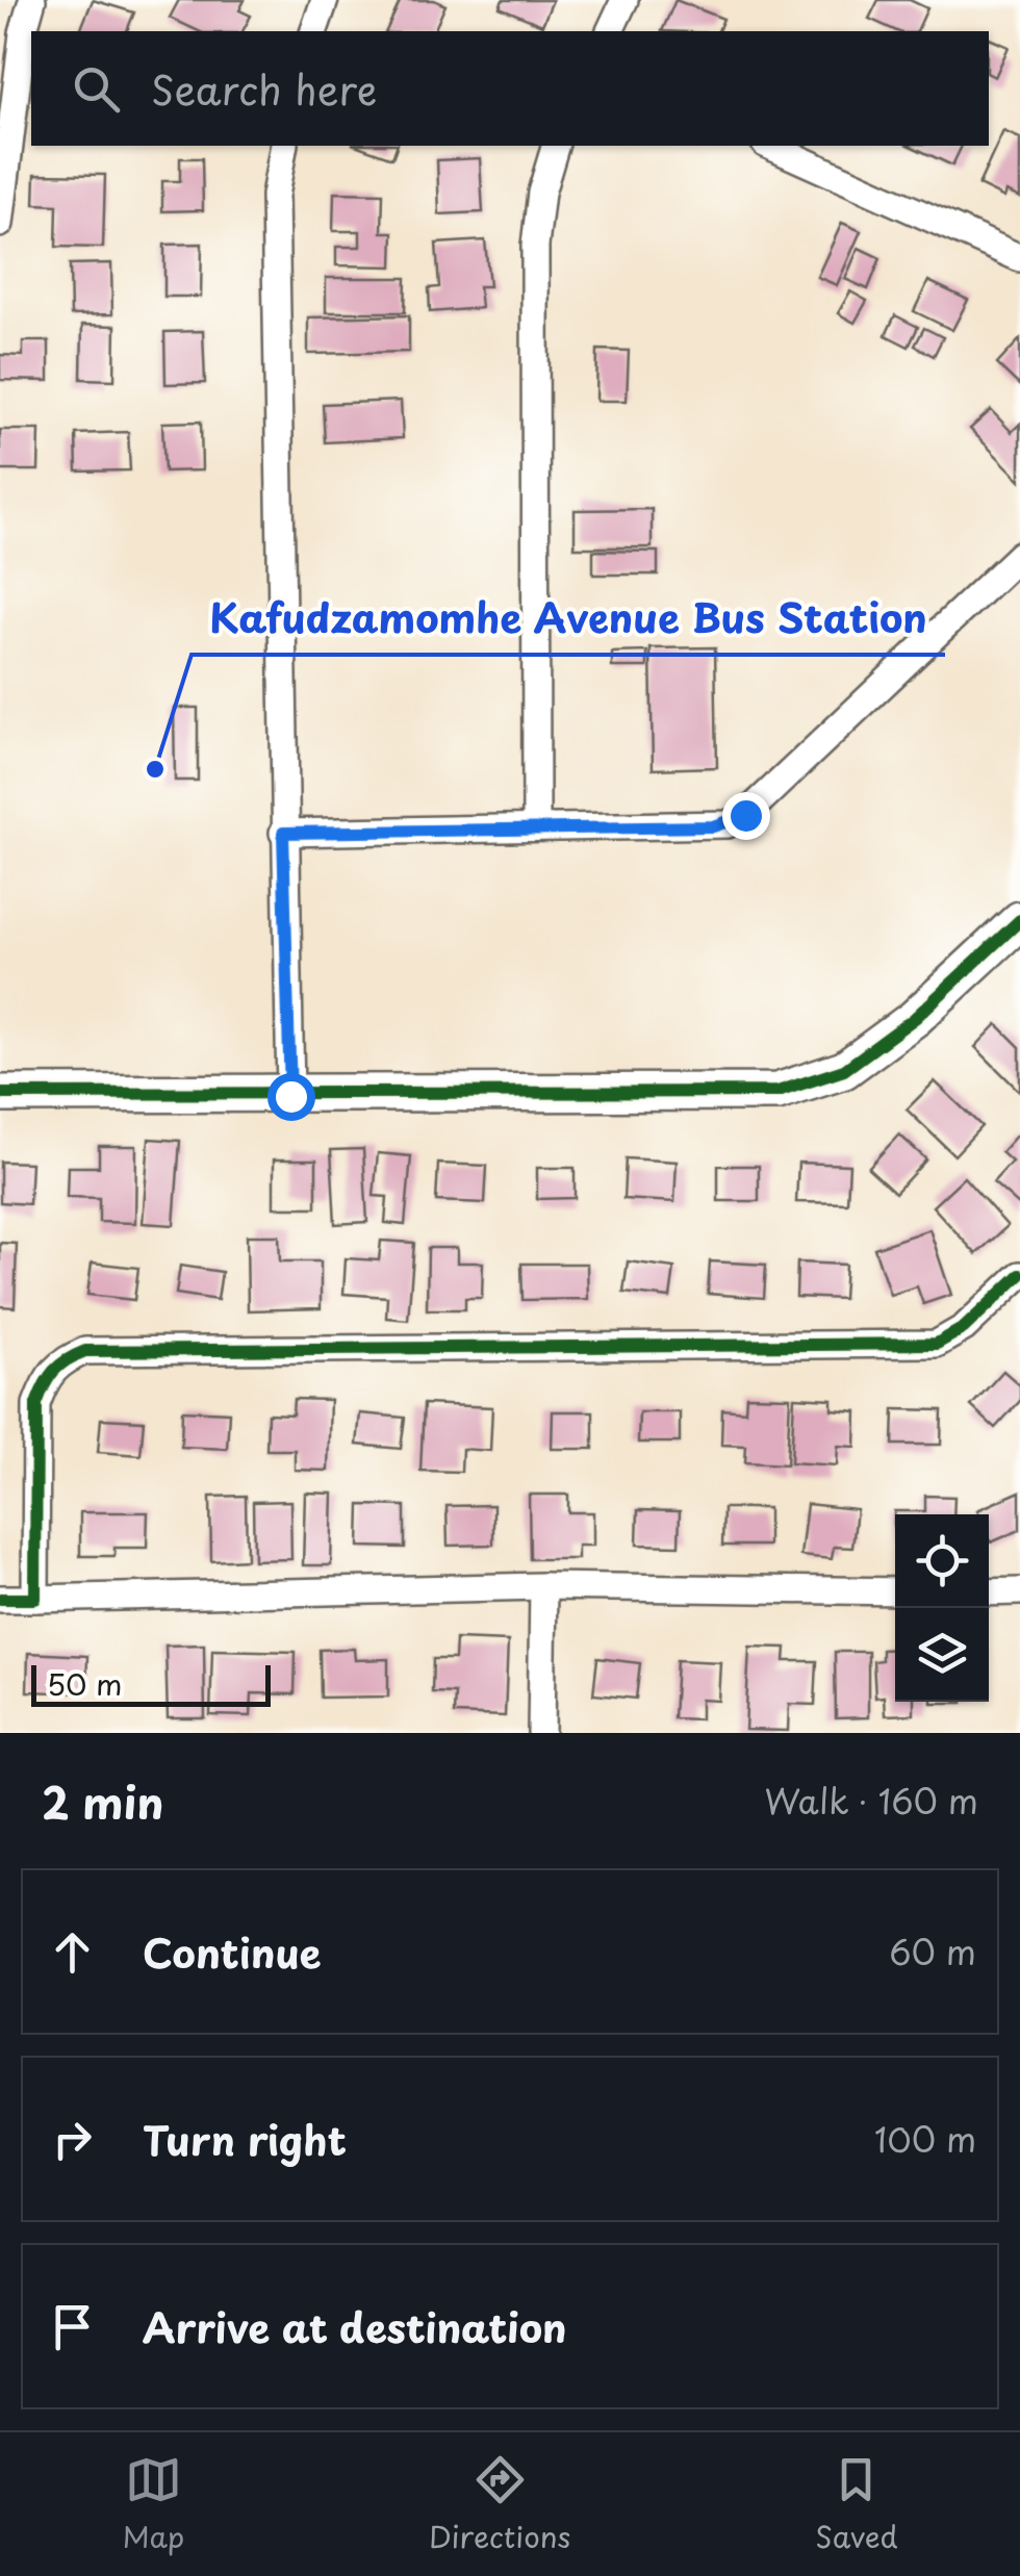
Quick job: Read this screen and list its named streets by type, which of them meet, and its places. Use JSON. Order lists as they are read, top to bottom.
{
  "places": ["Kafudzamomhe Avenue Bus Station"],
  "scale_bar": "50 m",
  "page": {
    "search": "Search here",
    "scale": "50 m",
    "heading": ["2 min", "Walk · 160 m"],
    "list": [
      ["Continue", "60 m"],
      ["Turn right", "100 m"],
      "Arrive at destination"
    ],
    "nav": ["Map", "Directions", "Saved"]
  }
}
